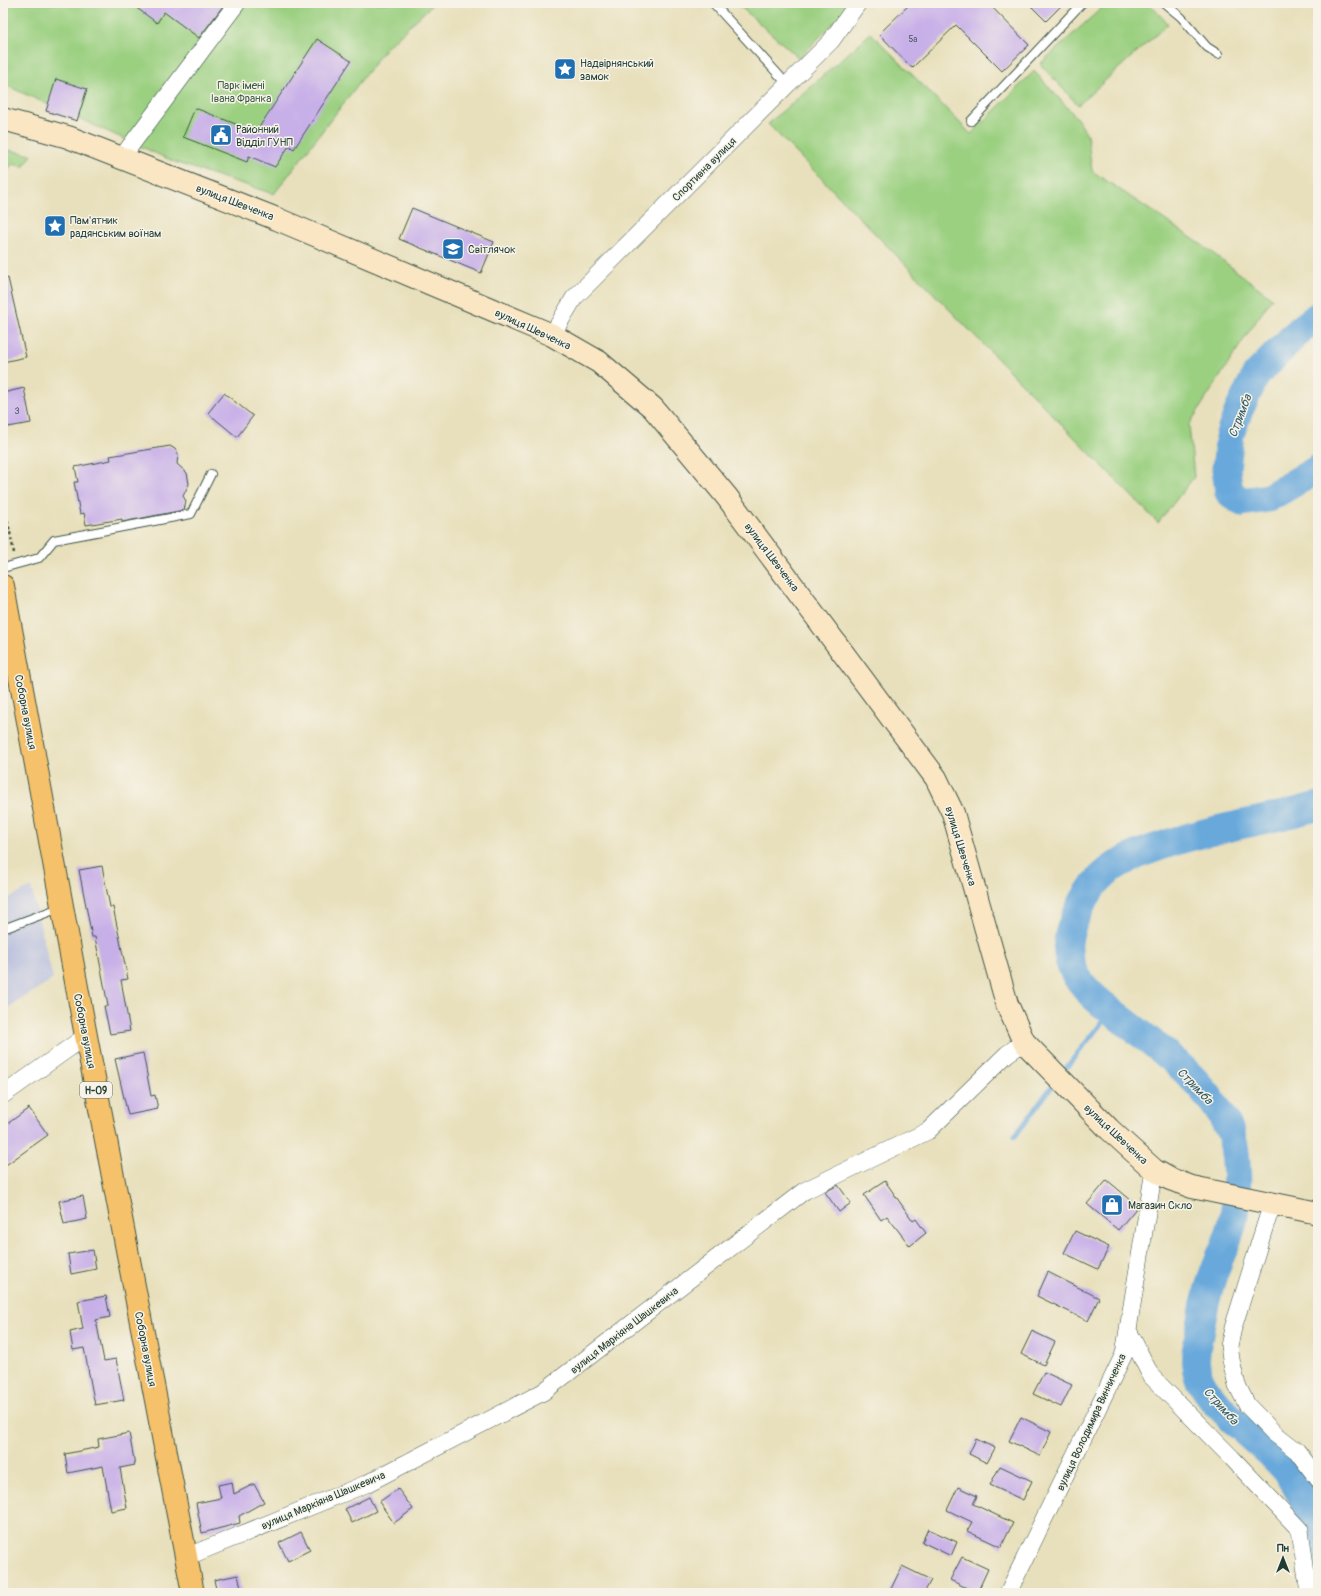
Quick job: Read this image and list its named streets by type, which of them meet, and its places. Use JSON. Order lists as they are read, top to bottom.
{
  "streets": {
    "main road": ["Соборна вулиця", "Н-09"],
    "street": [
      "Спортивна вулиця",
      "вулиця Шевченка",
      "вулиця Маркіяна Шашкевича",
      "вулиця Володимира Винниченка"
    ]
  },
  "crossings": [
    ["Спортивна вулиця", "вулиця Шевченка"],
    ["вулиця Шевченка", "вулиця Маркіяна Шашкевича"],
    ["вулиця Шевченка", "вулиця Володимира Винниченка"],
    ["Соборна вулиця", "вулиця Маркіяна Шашкевича"]
  ],
  "water": ["Стримба"],
  "parks": ["Парк імені Івана Франка"],
  "places": {
    "place": ["Надвірнянський замок", "Пам'ятник радянським воїнам"],
    "public building": ["Районний Відділ ГУНП"],
    "school or university": ["Світлячок"],
    "shop": ["Магазин Скло"]
  },
  "house_numbers": ["5а", "3"],
  "north": "top"
}
